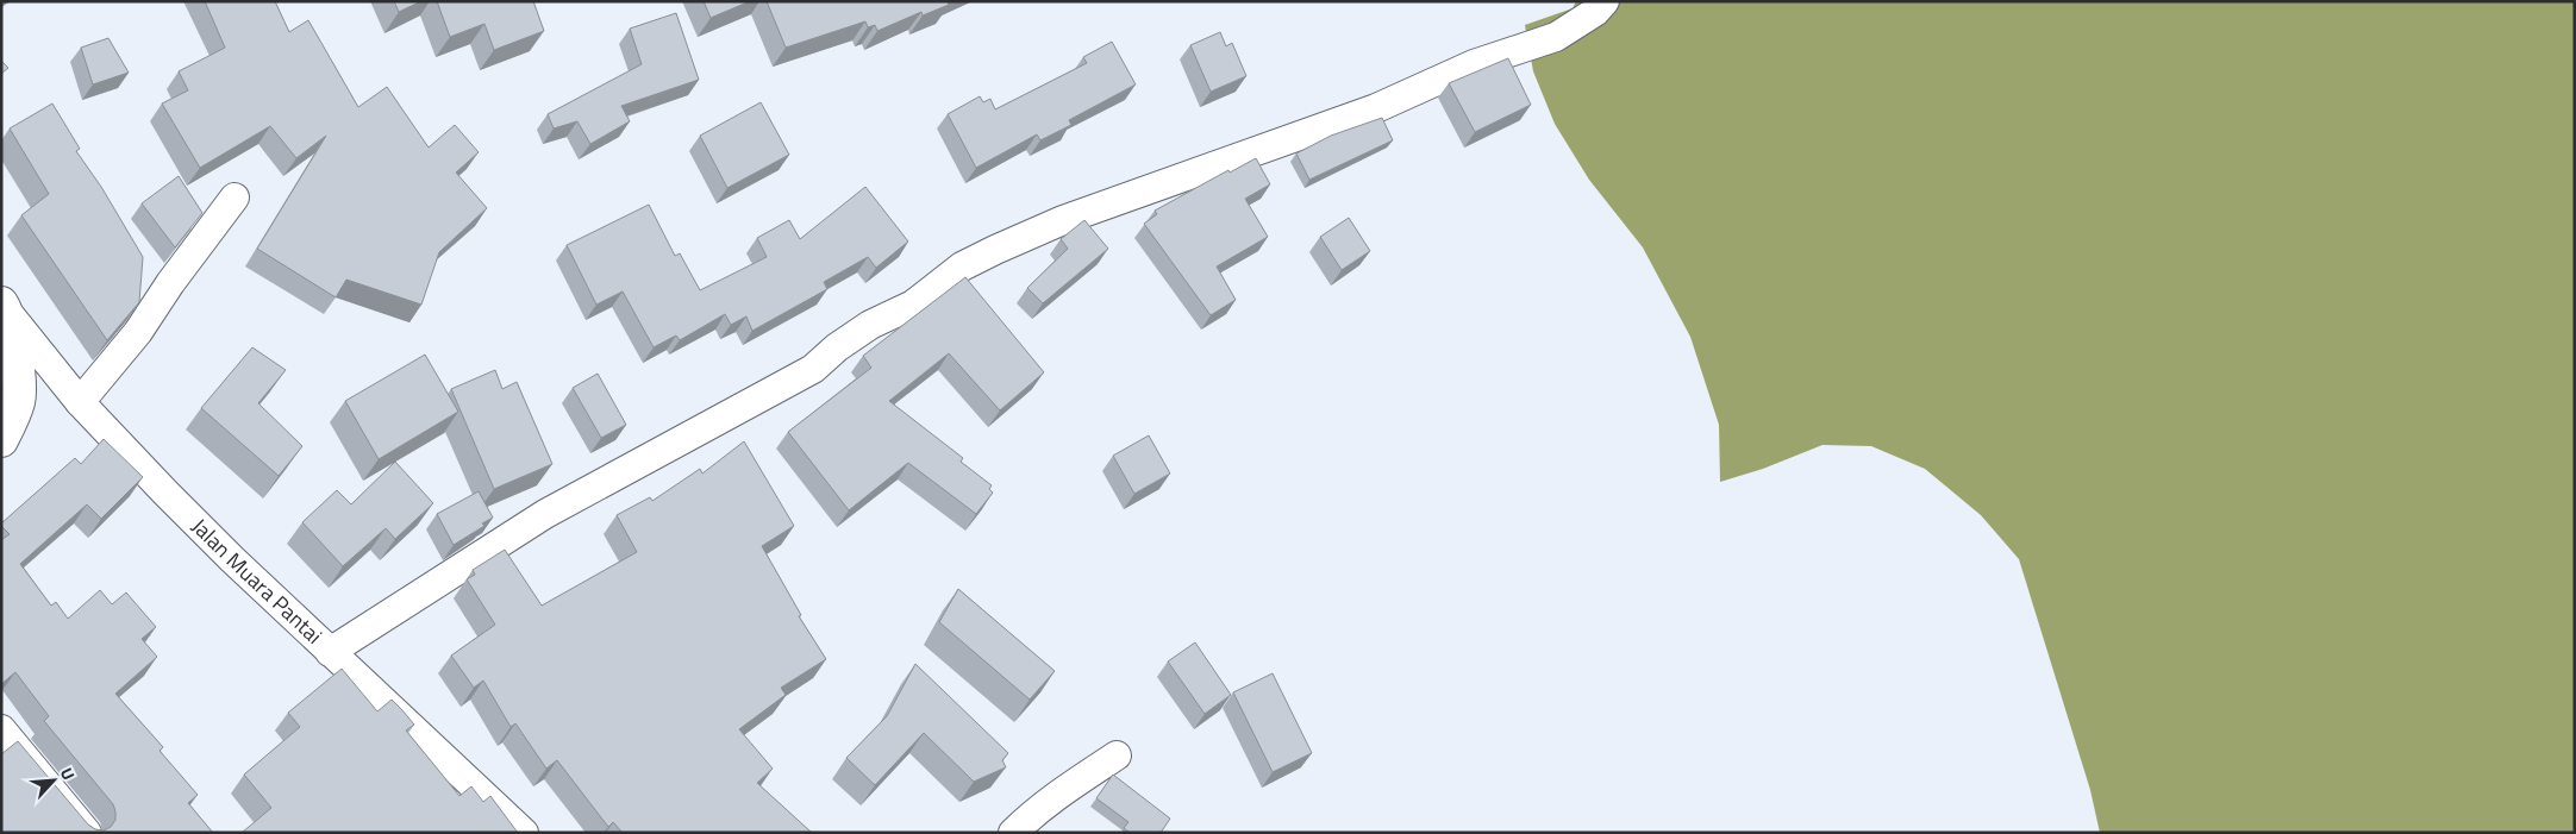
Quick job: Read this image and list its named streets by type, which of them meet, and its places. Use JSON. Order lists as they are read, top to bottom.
{
  "streets": {
    "street": ["Jalan Muara Pantai"]
  },
  "north": "top right"
}
